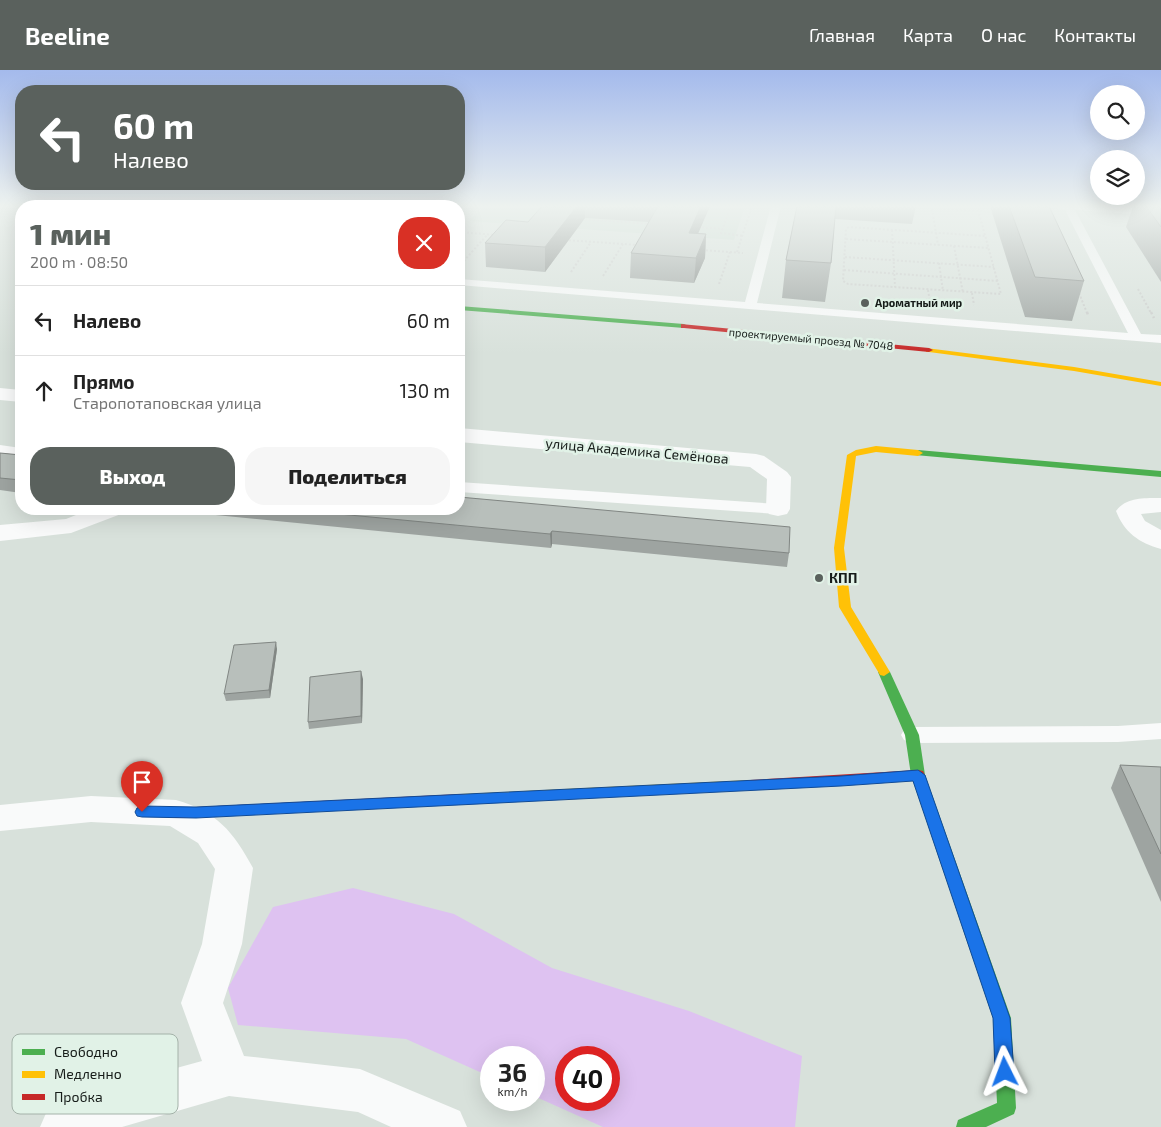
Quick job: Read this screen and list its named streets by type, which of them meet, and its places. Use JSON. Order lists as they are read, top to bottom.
{
  "streets": {
    "street": ["проектируемый проезд № 7048", "улица Академика Семёнова"]
  },
  "places": ["Ароматный мир", "КПП"],
  "legend": ["Свободно", "Медленно", "Пробка"],
  "page": {
    "header": "Beeline",
    "nav": [
      "Главная",
      "Карта",
      "О нас",
      "Контакты"
    ],
    "turn": ["60 m", "Налево"],
    "heading": ["1 мин", "200 m · 08:50"],
    "list": [
      {
        "name": "Налево",
        "value": "60 m"
      },
      {
        "name": "Прямо",
        "note": "Старопотаповская улица",
        "value": "130 m"
      }
    ],
    "buttons": ["Выход", "Поделиться"],
    "speed": "36 km/h",
    "limit": "40"
  }
}
